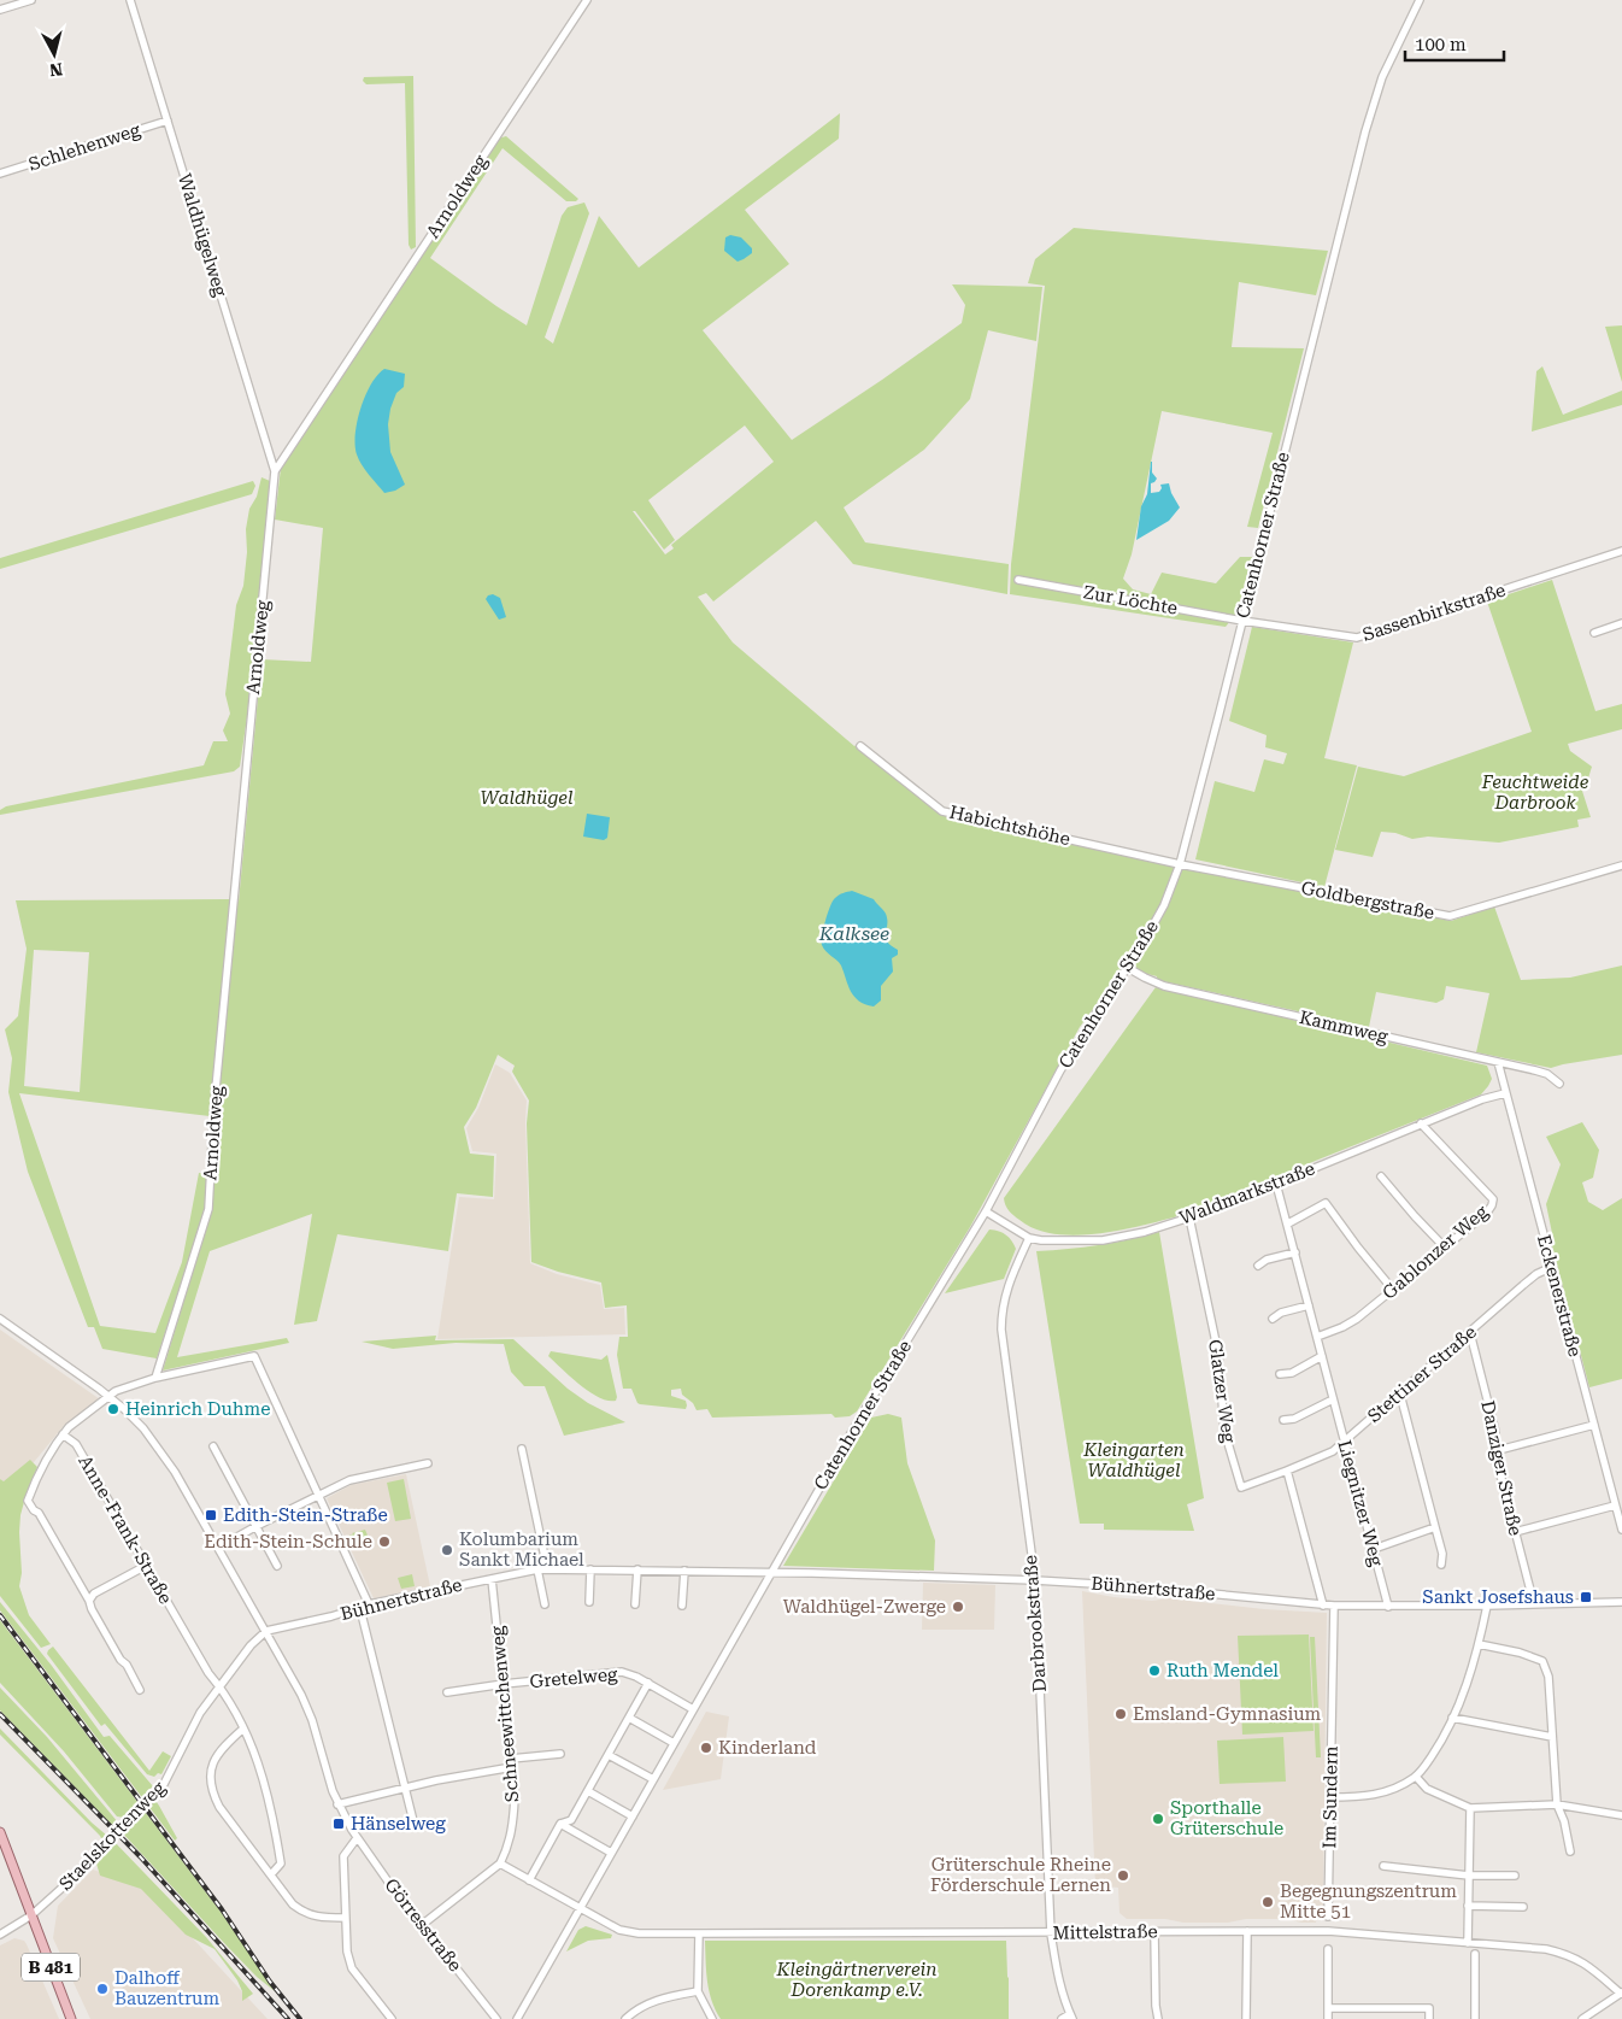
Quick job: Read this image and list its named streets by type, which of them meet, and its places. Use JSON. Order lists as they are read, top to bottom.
{
  "streets": {
    "main road": ["B 481"],
    "street": [
      "Schlehenweg",
      "Arnoldweg",
      "Waldhügelweg",
      "Catenhorner Straße",
      "Zur Löchte",
      "Sassenbirkstraße",
      "Habichtshöhe",
      "Goldbergstraße",
      "Kammweg",
      "Waldmarkstraße",
      "Gablonzer Weg",
      "Eckenerstraße",
      "Stettiner Straße",
      "Glatzer Weg",
      "Danziger Straße",
      "Liegnitzer Weg",
      "Anne-Frank-Straße",
      "Bühnertstraße",
      "Darbrookstraße",
      "Gretelweg",
      "Schneewittchenweg",
      "Im Sundern",
      "Staelskottenweg",
      "Görresstraße",
      "Mittelstraße"
    ]
  },
  "crossings": [
    ["Schlehenweg", "Waldhügelweg"],
    ["Arnoldweg", "Waldhügelweg"],
    ["Catenhorner Straße", "Zur Löchte"],
    ["Catenhorner Straße", "Sassenbirkstraße"],
    ["Catenhorner Straße", "Habichtshöhe"],
    ["Catenhorner Straße", "Goldbergstraße"],
    ["Catenhorner Straße", "Kammweg"],
    ["Catenhorner Straße", "Waldmarkstraße"],
    ["Catenhorner Straße", "Bühnertstraße"],
    ["Catenhorner Straße", "Gretelweg"],
    ["Catenhorner Straße", "Mittelstraße"],
    ["Zur Löchte", "Sassenbirkstraße"],
    ["Habichtshöhe", "Goldbergstraße"],
    ["Kammweg", "Eckenerstraße"],
    ["Waldmarkstraße", "Gablonzer Weg"],
    ["Waldmarkstraße", "Eckenerstraße"],
    ["Waldmarkstraße", "Glatzer Weg"],
    ["Waldmarkstraße", "Liegnitzer Weg"],
    ["Waldmarkstraße", "Darbrookstraße"],
    ["Gablonzer Weg", "Liegnitzer Weg"],
    ["Eckenerstraße", "Stettiner Straße"],
    ["Stettiner Straße", "Glatzer Weg"],
    ["Stettiner Straße", "Danziger Straße"],
    ["Stettiner Straße", "Liegnitzer Weg"],
    ["Danziger Straße", "Bühnertstraße"],
    ["Liegnitzer Weg", "Bühnertstraße"],
    ["Anne-Frank-Straße", "Staelskottenweg"],
    ["Bühnertstraße", "Darbrookstraße"],
    ["Bühnertstraße", "Schneewittchenweg"],
    ["Bühnertstraße", "Im Sundern"],
    ["Bühnertstraße", "Staelskottenweg"],
    ["Bühnertstraße", "Görresstraße"],
    ["Darbrookstraße", "Mittelstraße"],
    ["Gretelweg", "Schneewittchenweg"],
    ["Staelskottenweg", "Görresstraße"],
    ["Staelskottenweg", "B 481"]
  ],
  "water": ["Kalksee"],
  "parks": [
    "Feuchtweide Darbrook",
    "Waldhügel",
    "Kleingarten Waldhügel",
    "Kleingärtnerverein Dorenkamp e.V."
  ],
  "places": {
    "other": [
      "Heinrich Duhme",
      "Edith-Stein-Schule",
      "Kolumbarium Sankt Michael",
      "Waldhügel-Zwerge",
      "Ruth Mendel",
      "Emsland-Gymnasium",
      "Kinderland",
      "Sporthalle Grüterschule",
      "Grüterschule Rheine Förderschule Lernen",
      "Begegnungszentrum Mitte 51",
      "Dalhoff Bauzentrum"
    ],
    "transit": ["Edith-Stein-Straße", "Sankt Josefshaus", "Hänselweg"]
  },
  "scale_bar": "100 m",
  "north": "bottom"
}
